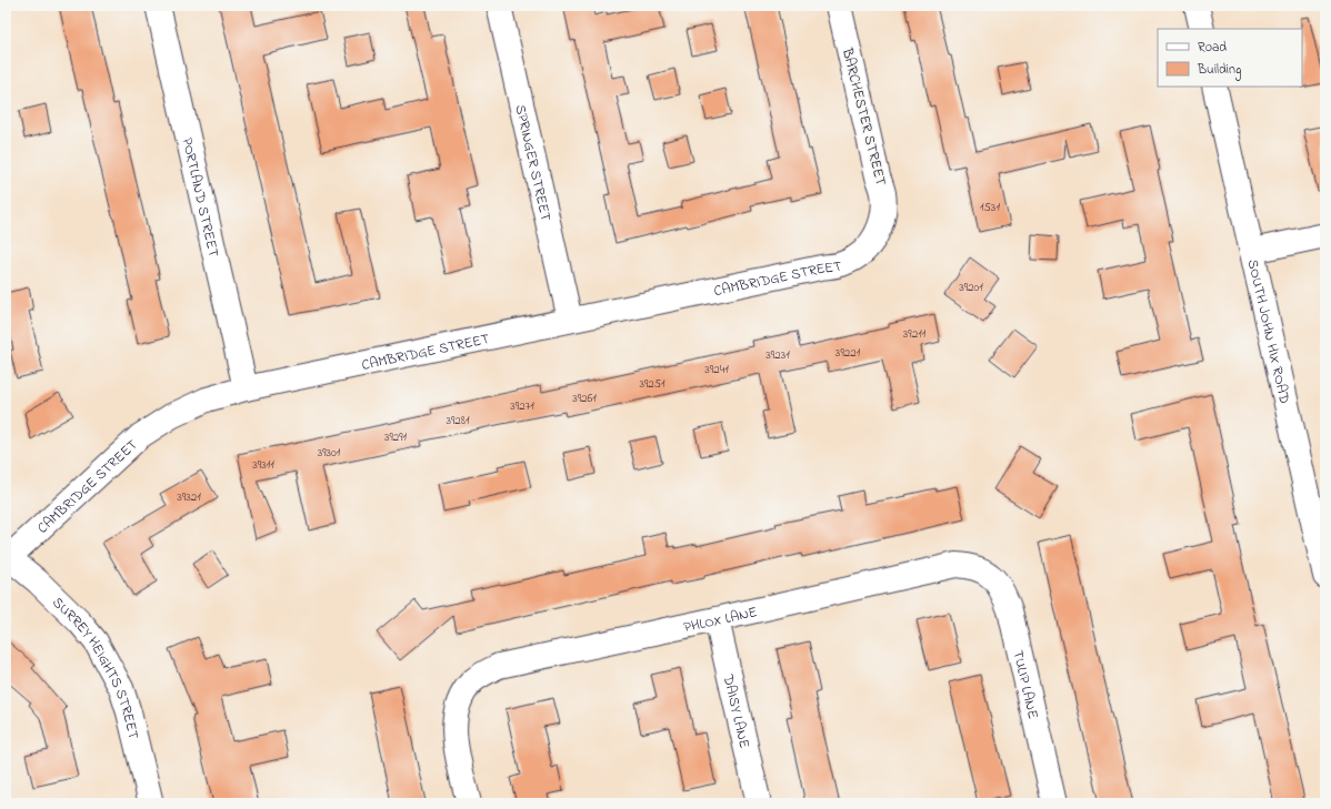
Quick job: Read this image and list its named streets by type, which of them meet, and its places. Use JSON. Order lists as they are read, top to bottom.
{
  "streets": {
    "street": [
      "BARCHESTER STREET",
      "SPRINGER STREET",
      "PORTLAND STREET",
      "CAMBRIDGE STREET",
      "SOUTH JOHN HIX ROAD",
      "PHLOX LANE",
      "SURREY HEIGHTS STREET",
      "TULIP LANE",
      "DAISY LANE"
    ]
  },
  "crossings": [
    ["BARCHESTER STREET", "CAMBRIDGE STREET"],
    ["SPRINGER STREET", "CAMBRIDGE STREET"],
    ["PORTLAND STREET", "CAMBRIDGE STREET"],
    ["CAMBRIDGE STREET", "SURREY HEIGHTS STREET"],
    ["PHLOX LANE", "TULIP LANE"],
    ["PHLOX LANE", "DAISY LANE"]
  ],
  "house_numbers": [
    "1531",
    "39201",
    "39211",
    "39221",
    "39231",
    "39241",
    "39251",
    "39261",
    "39271",
    "39281",
    "39291",
    "39301",
    "39311",
    "39321"
  ],
  "legend": ["Road", "Building"]
}
